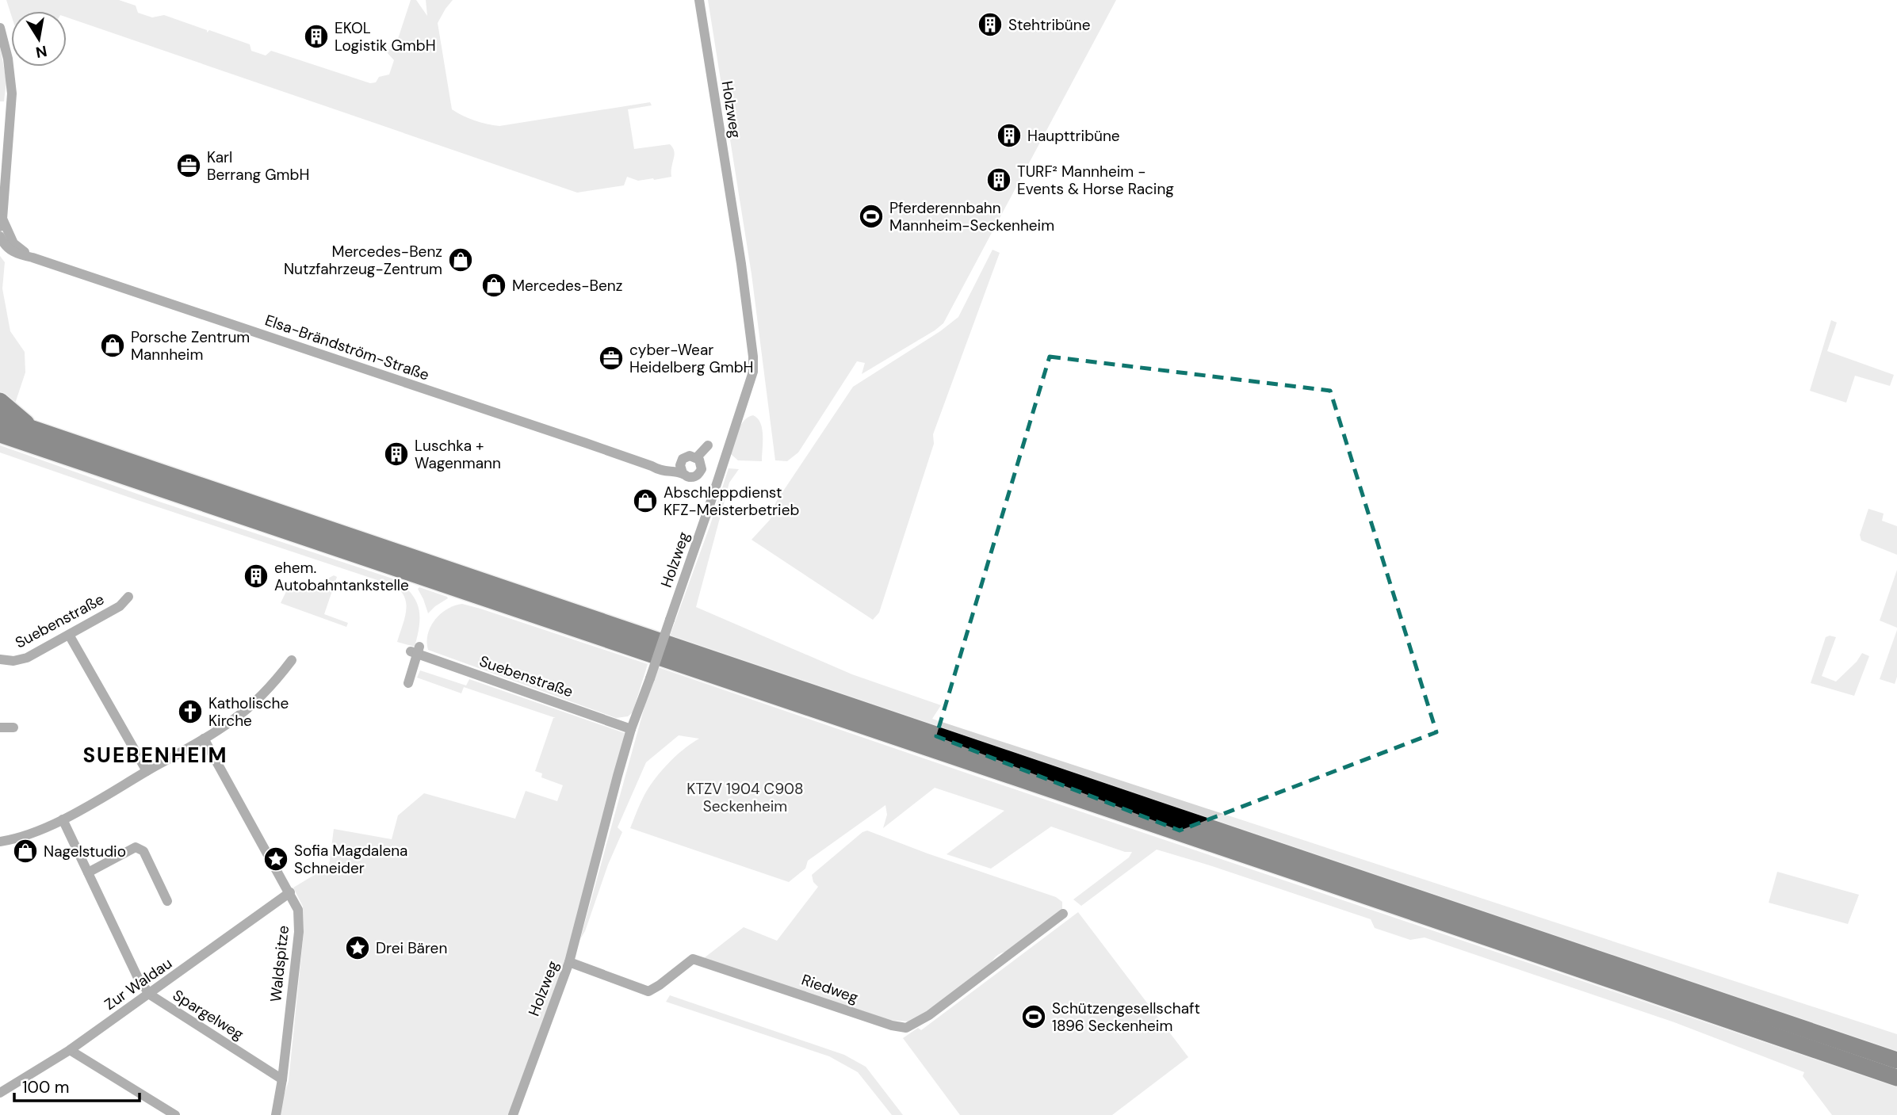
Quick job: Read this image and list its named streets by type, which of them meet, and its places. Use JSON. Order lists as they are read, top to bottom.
{
  "streets": {
    "street": [
      "Holzweg",
      "Elsa-Brändström-Straße",
      "Suebenstraße",
      "Waldspitze",
      "Zur Waldau",
      "Riedweg",
      "Spargelweg"
    ]
  },
  "crossings": [
    ["Holzweg", "Suebenstraße"],
    ["Holzweg", "Riedweg"],
    ["Waldspitze", "Zur Waldau"],
    ["Waldspitze", "Spargelweg"],
    ["Zur Waldau", "Spargelweg"]
  ],
  "districts": ["SUEBENHEIM"],
  "parks": ["KTZV 1904 C908 Seckenheim"],
  "places": {
    "building": [
      "Stehtribüne",
      "EKOL Logistik GmbH",
      "Haupttribüne",
      "TURF² Mannheim - Events & Horse Racing",
      "Luschka + Wagenmann",
      "ehem. Autobahntankstelle"
    ],
    "office": ["Karl Berrang GmbH", "cyber-Wear Heidelberg GmbH"],
    "sports": ["Pferderennbahn Mannheim-Seckenheim", "Schützengesellschaft 1896 Seckenheim"],
    "shop": [
      "Mercedes-Benz Nutzfahrzeug-Zentrum",
      "Mercedes-Benz",
      "Porsche Zentrum Mannheim",
      "Abschleppdienst KFZ-Meisterbetrieb",
      "Nagelstudio"
    ],
    "church": ["Katholische Kirche"],
    "place": ["Sofia Magdalena Schneider", "Drei Bären"]
  },
  "scale_bar": "100 m",
  "north": "bottom"
}
